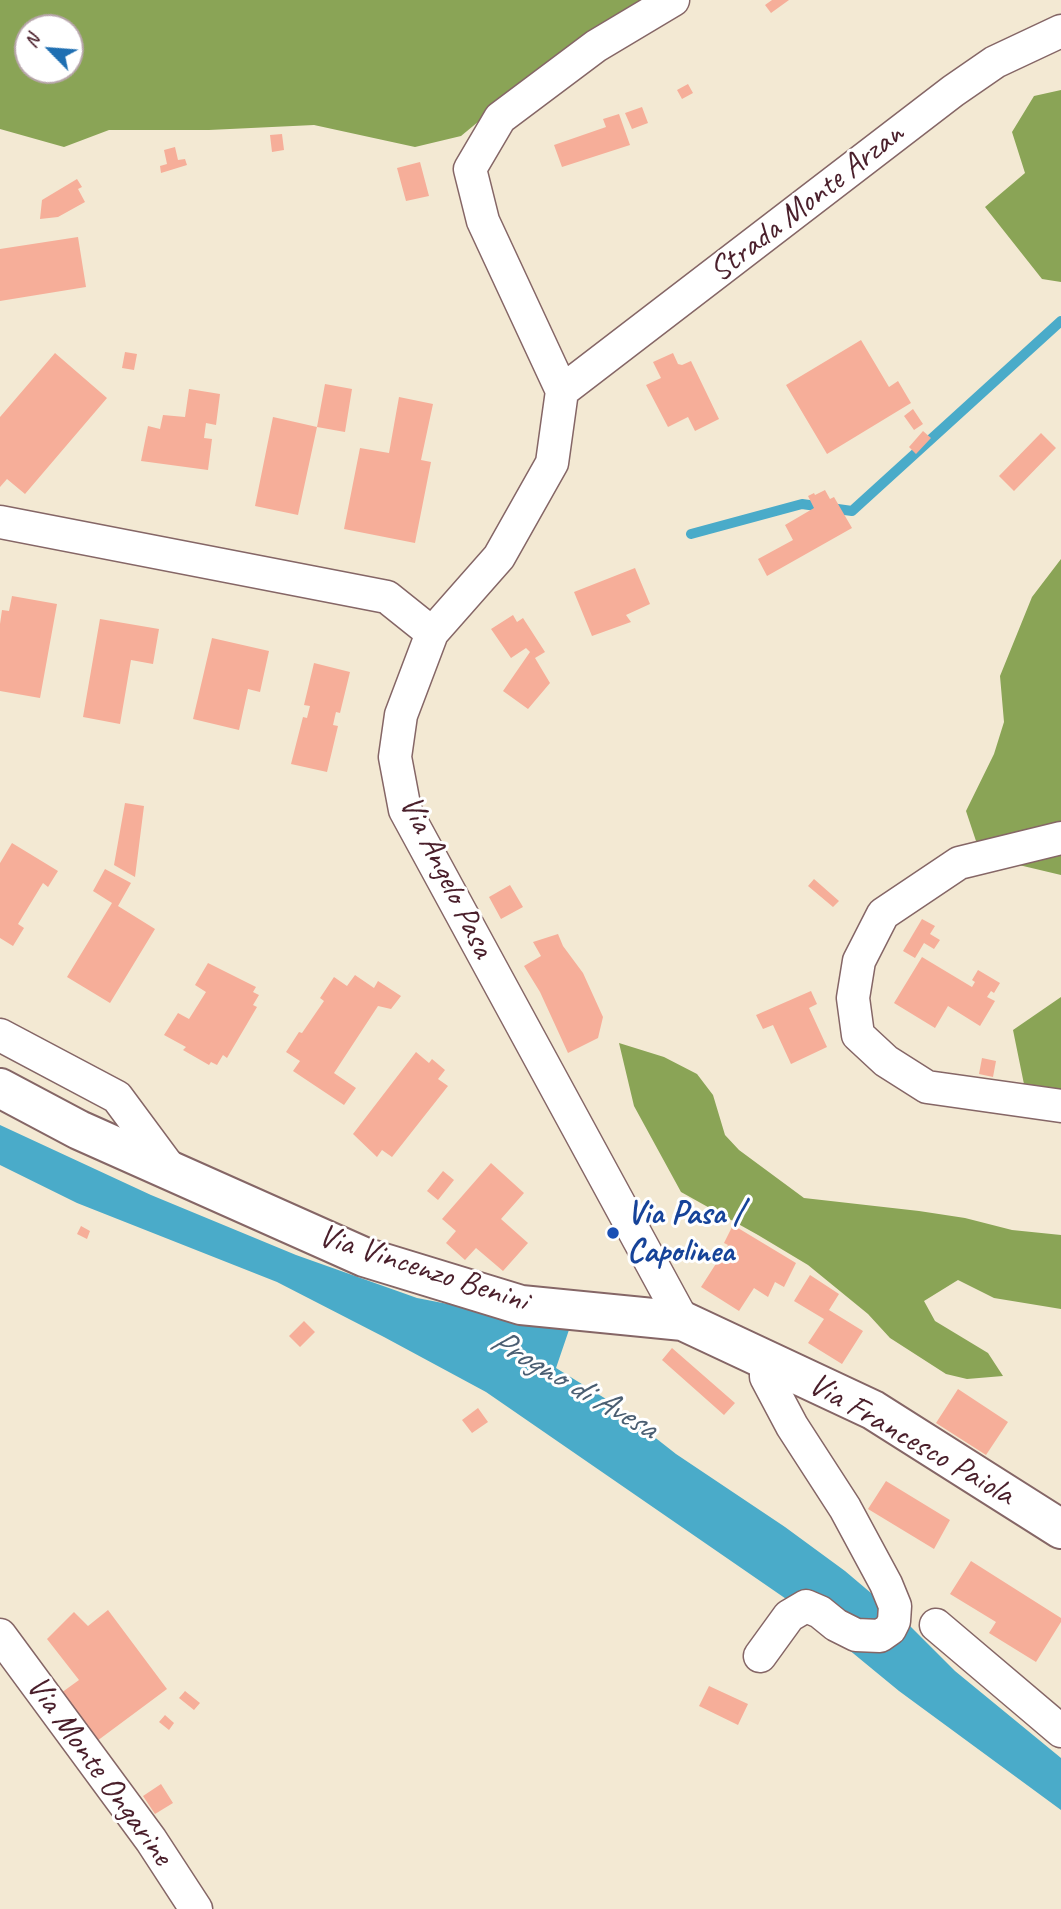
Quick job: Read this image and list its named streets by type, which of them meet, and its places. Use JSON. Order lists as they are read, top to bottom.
{
  "streets": {
    "street": [
      "Strada Monte Arzan",
      "Via Angelo Pasa",
      "Via Vincenzo Benini",
      "Via Francesco Paiola",
      "Via Monte Ongarine"
    ]
  },
  "crossings": [
    ["Via Angelo Pasa", "Via Vincenzo Benini"],
    ["Via Angelo Pasa", "Via Francesco Paiola"],
    ["Via Vincenzo Benini", "Via Francesco Paiola"]
  ],
  "water": ["Progno di Avesa"],
  "places": ["Via Pasa / Capolinea"],
  "north": "top left"
}
